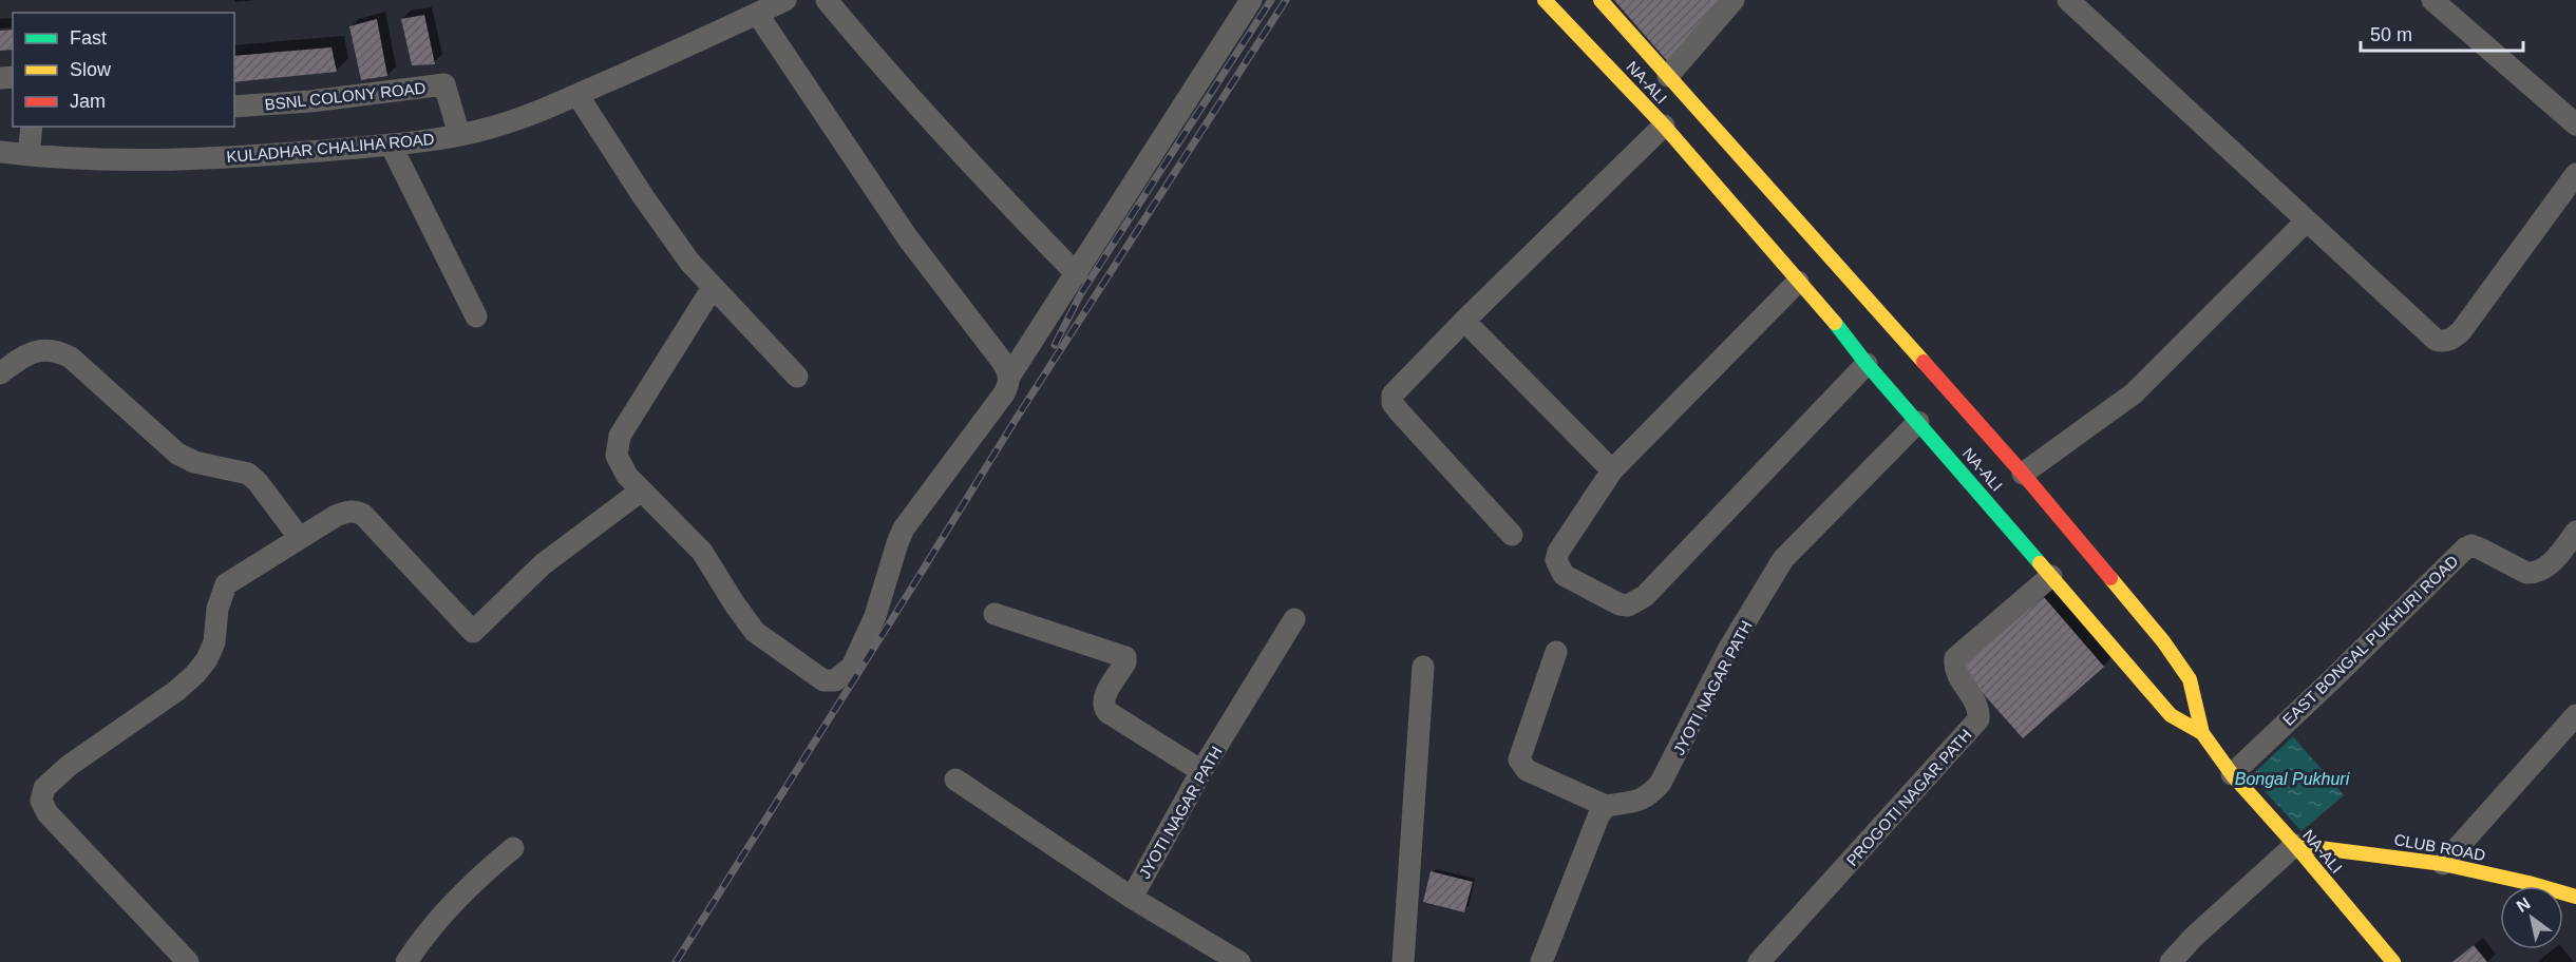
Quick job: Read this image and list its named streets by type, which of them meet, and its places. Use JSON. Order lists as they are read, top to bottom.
{
  "streets": {
    "main road": ["NA-ALI", "CLUB ROAD"],
    "street": [
      "BSNL COLONY ROAD",
      "KULADHAR CHALIHA ROAD",
      "EAST BONGAL PUKHURI ROAD",
      "JYOTI NAGAR PATH",
      "PROGOTI NAGAR PATH"
    ]
  },
  "crossings": [
    ["NA-ALI", "EAST BONGAL PUKHURI ROAD"],
    ["NA-ALI", "JYOTI NAGAR PATH"],
    ["NA-ALI", "PROGOTI NAGAR PATH"],
    ["NA-ALI", "CLUB ROAD"],
    ["BSNL COLONY ROAD", "KULADHAR CHALIHA ROAD"]
  ],
  "water": ["Bongal Pukhuri"],
  "legend": ["Fast", "Slow", "Jam"],
  "scale_bar": "50 m",
  "north": "top left"
}
